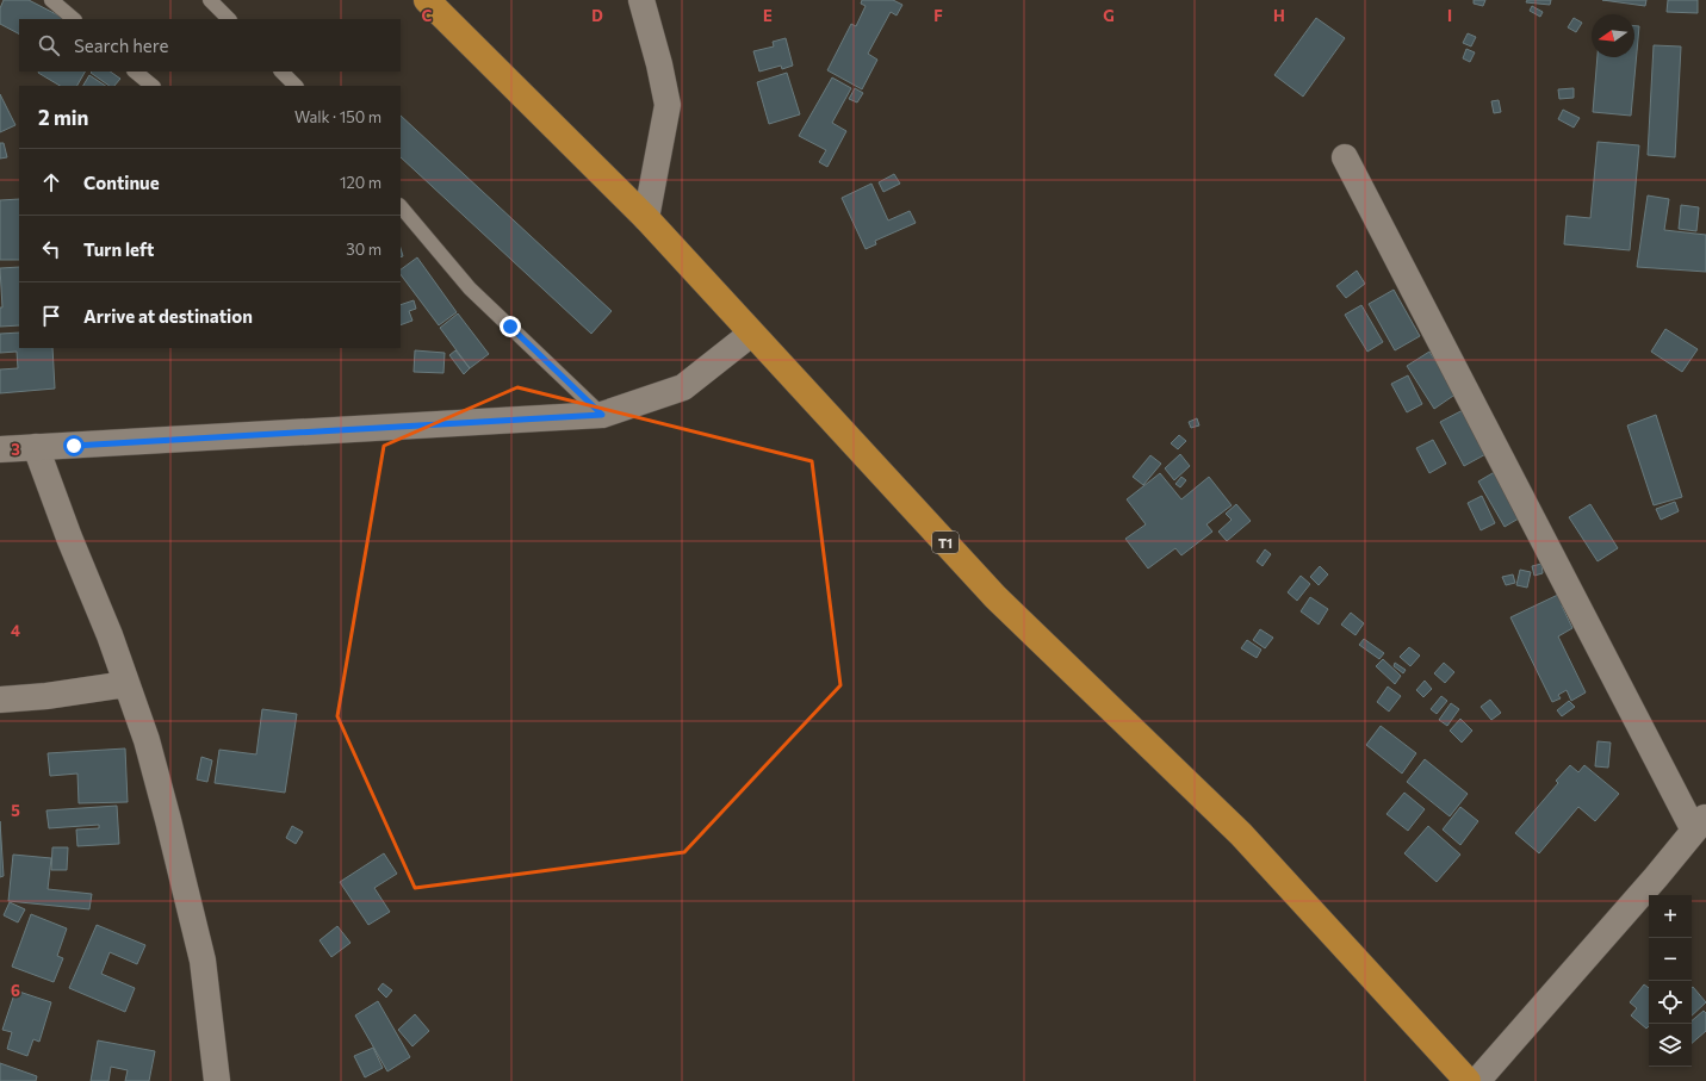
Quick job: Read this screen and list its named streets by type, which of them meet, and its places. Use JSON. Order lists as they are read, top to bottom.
{
  "streets": {
    "highway": ["T1"]
  },
  "north": "left",
  "page": {
    "search": "Search here",
    "heading": ["2 min", "Walk · 150 m"],
    "list": [
      ["Continue", "120 m"],
      ["Turn left", "30 m"],
      "Arrive at destination"
    ],
    "map_buttons": ["+", "−"]
  },
  "grid": {
    "columns": [
      "C",
      "D",
      "E",
      "F",
      "G",
      "H",
      "I"
    ],
    "rows": [
      "3",
      "4",
      "5",
      "6"
    ]
  }
}
